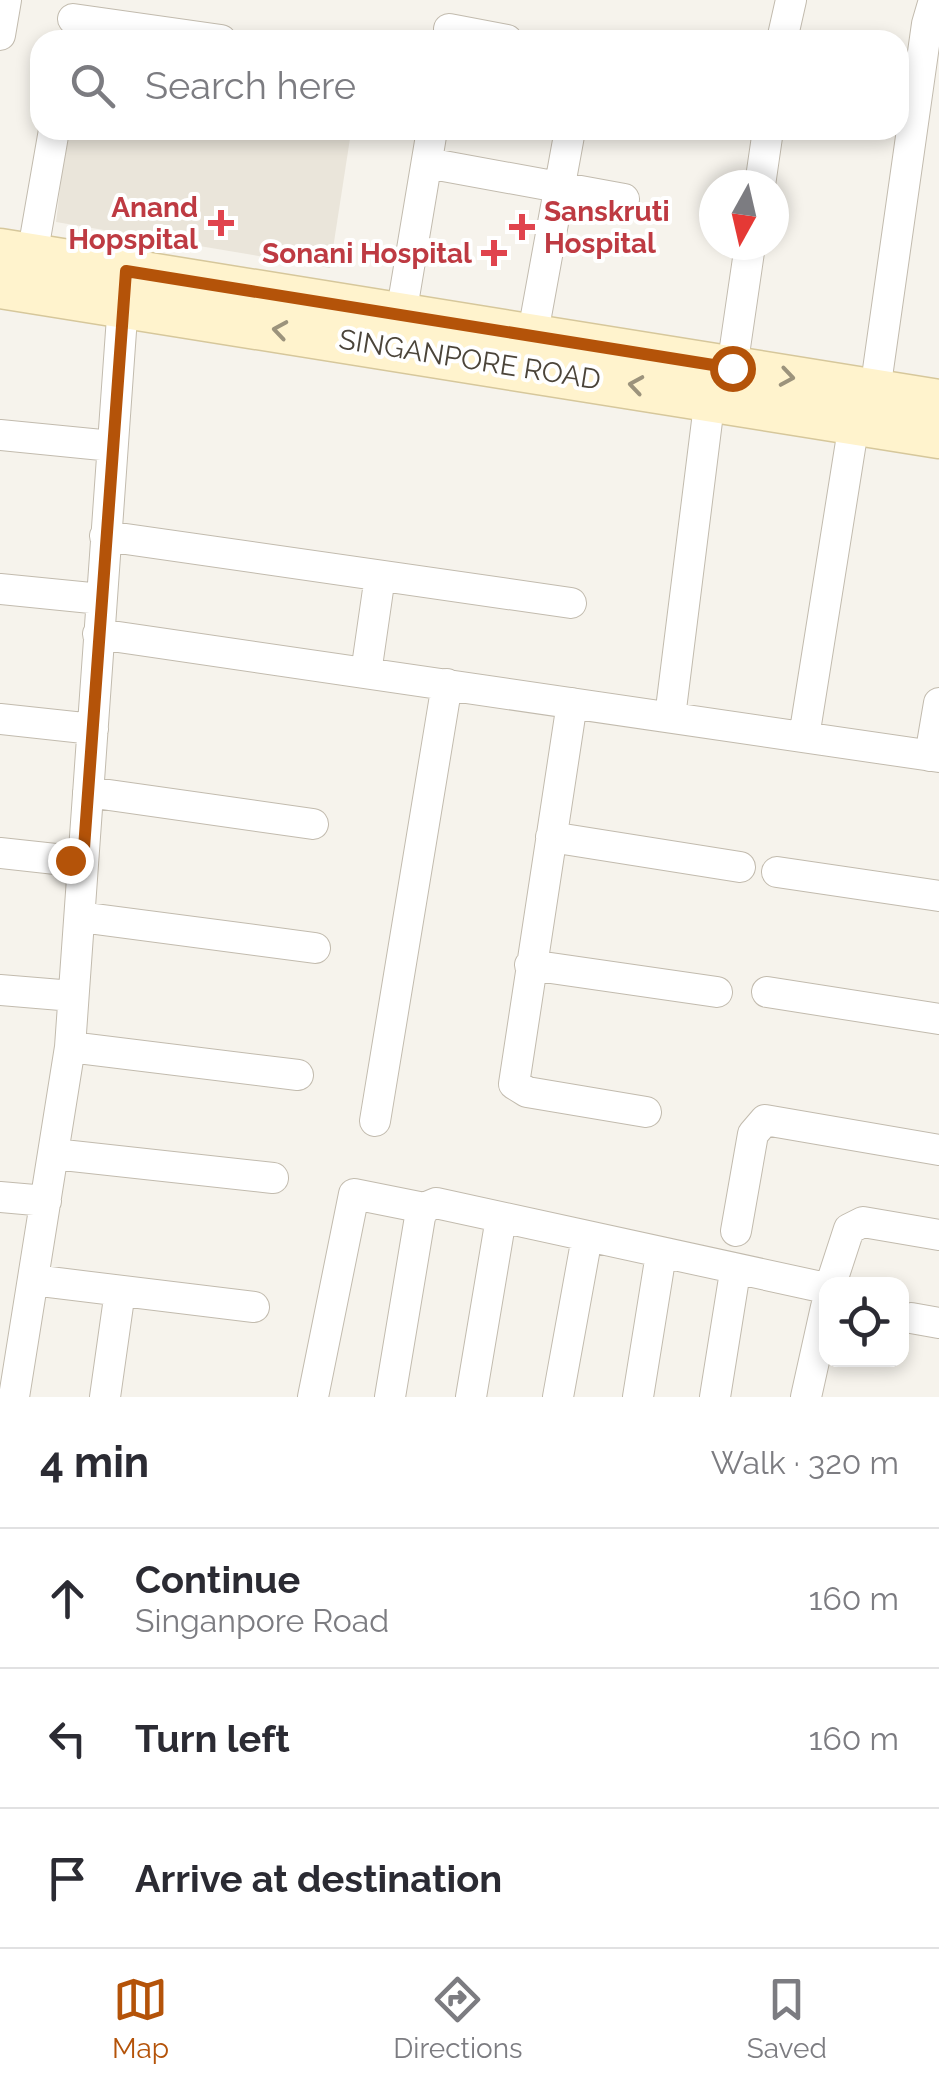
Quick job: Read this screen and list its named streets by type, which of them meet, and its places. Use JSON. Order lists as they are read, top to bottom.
{
  "streets": {
    "main road": ["SINGANPORE ROAD"]
  },
  "places": {
    "health": ["Anand Hopspital", "Sanskruti Hospital", "Sonani Hospital"]
  },
  "north": "bottom",
  "page": {
    "search": "Search here",
    "heading": ["4 min", "Walk · 320 m"],
    "list": [
      ["Continue", "Singanpore Road", "160 m"],
      ["Turn left", "160 m"],
      "Arrive at destination"
    ],
    "nav": ["Map", "Directions", "Saved"]
  }
}
